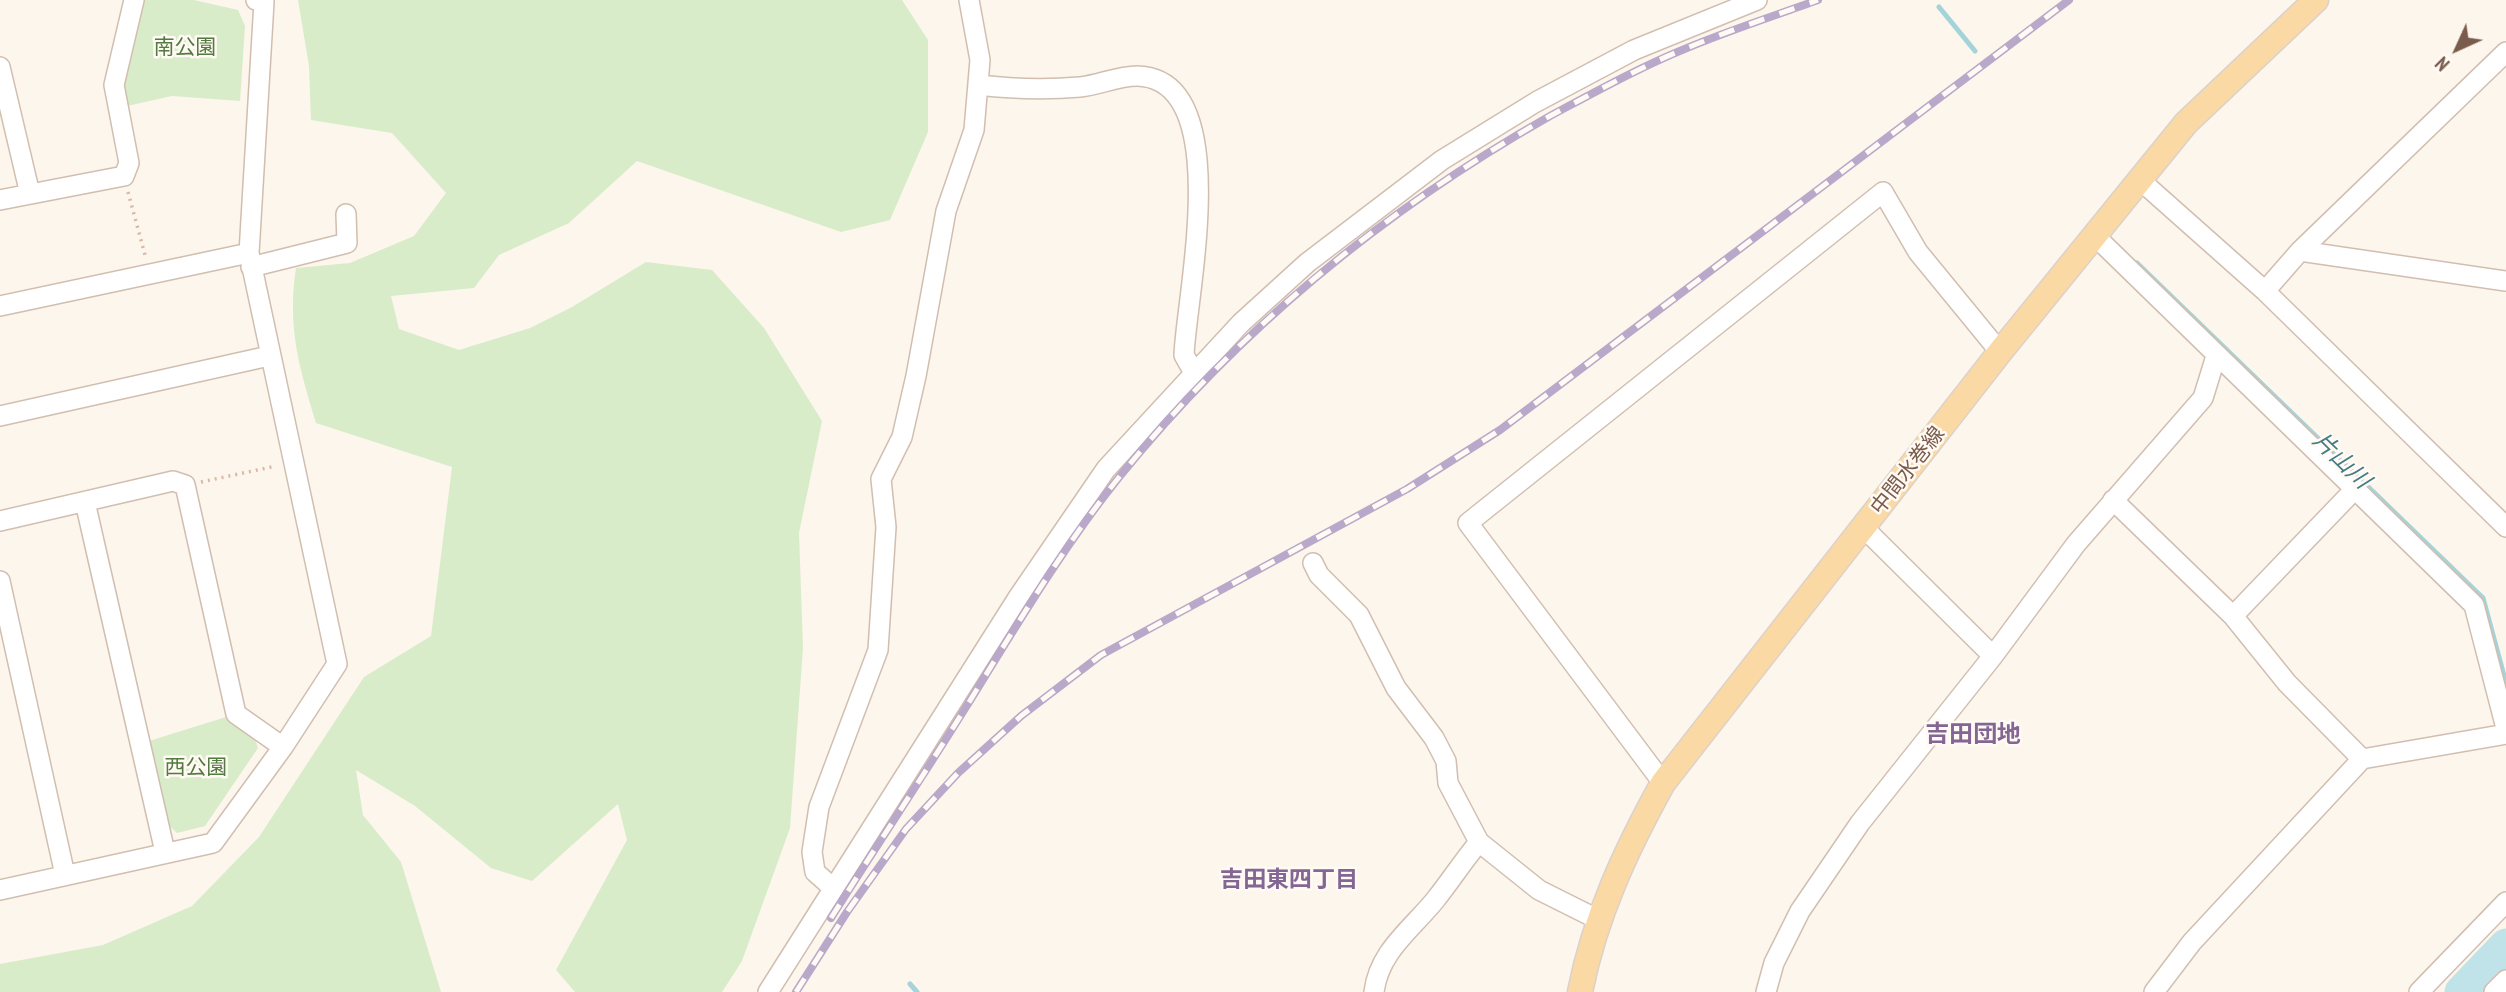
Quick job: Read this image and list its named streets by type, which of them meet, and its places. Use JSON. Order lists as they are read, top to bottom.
{
  "streets": {
    "main road": ["中間水巻線"]
  },
  "districts": ["吉田団地", "吉田東四丁目"],
  "water": ["片山川"],
  "parks": ["南公園", "西公園"],
  "north": "bottom left"
}
